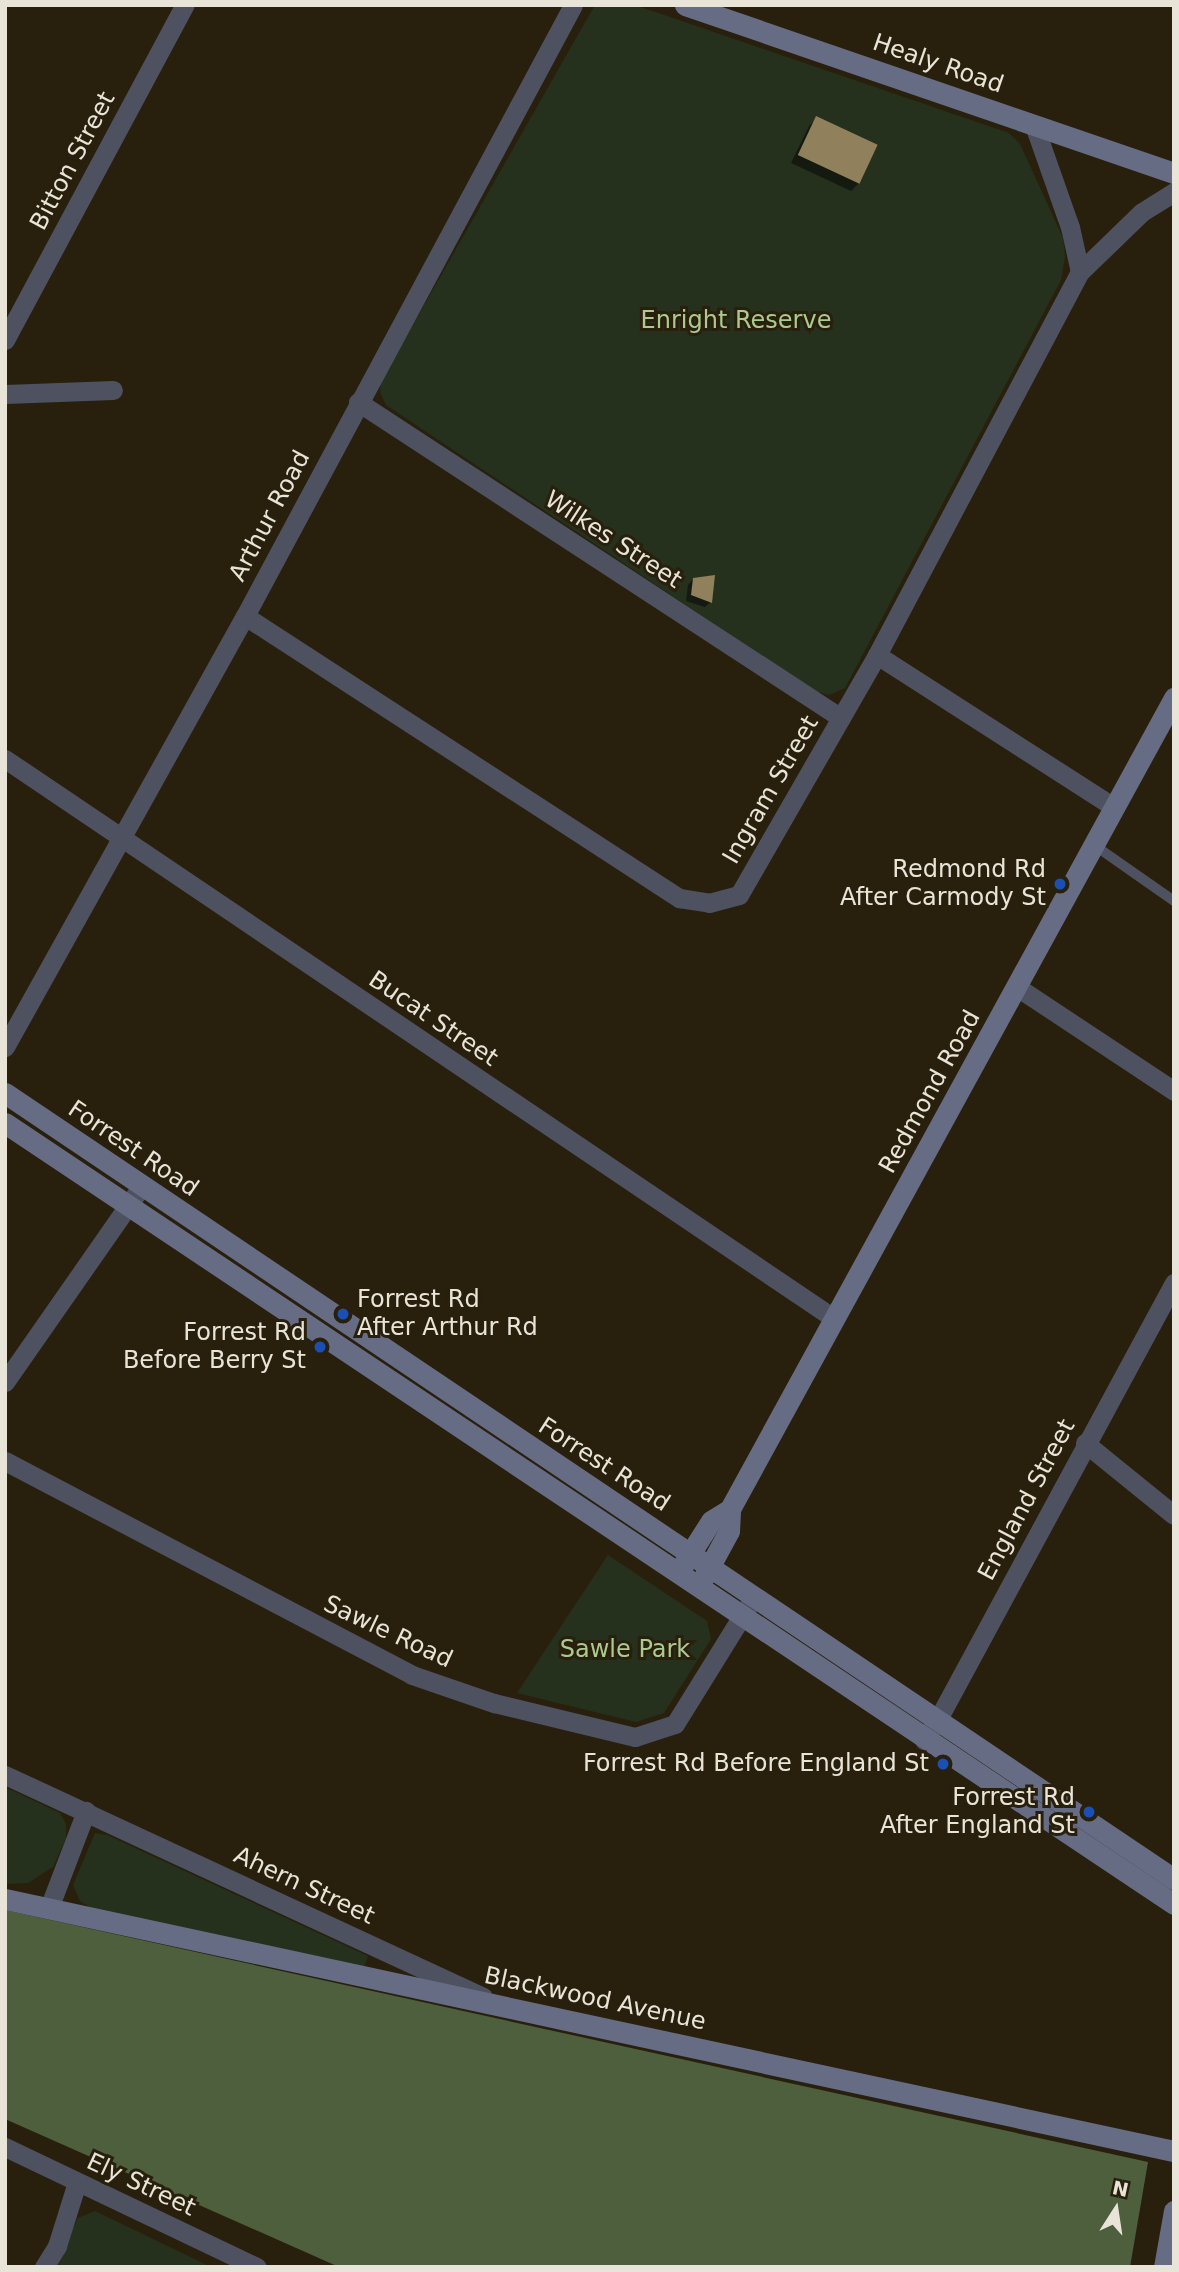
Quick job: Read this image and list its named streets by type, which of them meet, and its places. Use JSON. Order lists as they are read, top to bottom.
{
  "streets": {
    "street": [
      "Healy Road",
      "Bitton Street",
      "Arthur Road",
      "Wilkes Street",
      "Ingram Street",
      "Bucat Street",
      "Redmond Road",
      "Forrest Road",
      "England Street",
      "Sawle Road",
      "Ahern Street",
      "Blackwood Avenue",
      "Ely Street"
    ]
  },
  "crossings": [
    ["Arthur Road", "Wilkes Street"],
    ["Arthur Road", "Ingram Street"],
    ["Arthur Road", "Bucat Street"],
    ["Wilkes Street", "Ingram Street"],
    ["Bucat Street", "Redmond Road"],
    ["Redmond Road", "Forrest Road"],
    ["Forrest Road", "England Street"],
    ["Forrest Road", "Sawle Road"],
    ["Ahern Street", "Blackwood Avenue"]
  ],
  "parks": ["Enright Reserve", "Sawle Park"],
  "places": [
    "Redmond Rd After Carmody St",
    "Forrest Rd After Arthur Rd",
    "Forrest Rd Before Berry St",
    "Forrest Rd Before England St",
    "Forrest Rd After England St"
  ],
  "north": "top"
}
